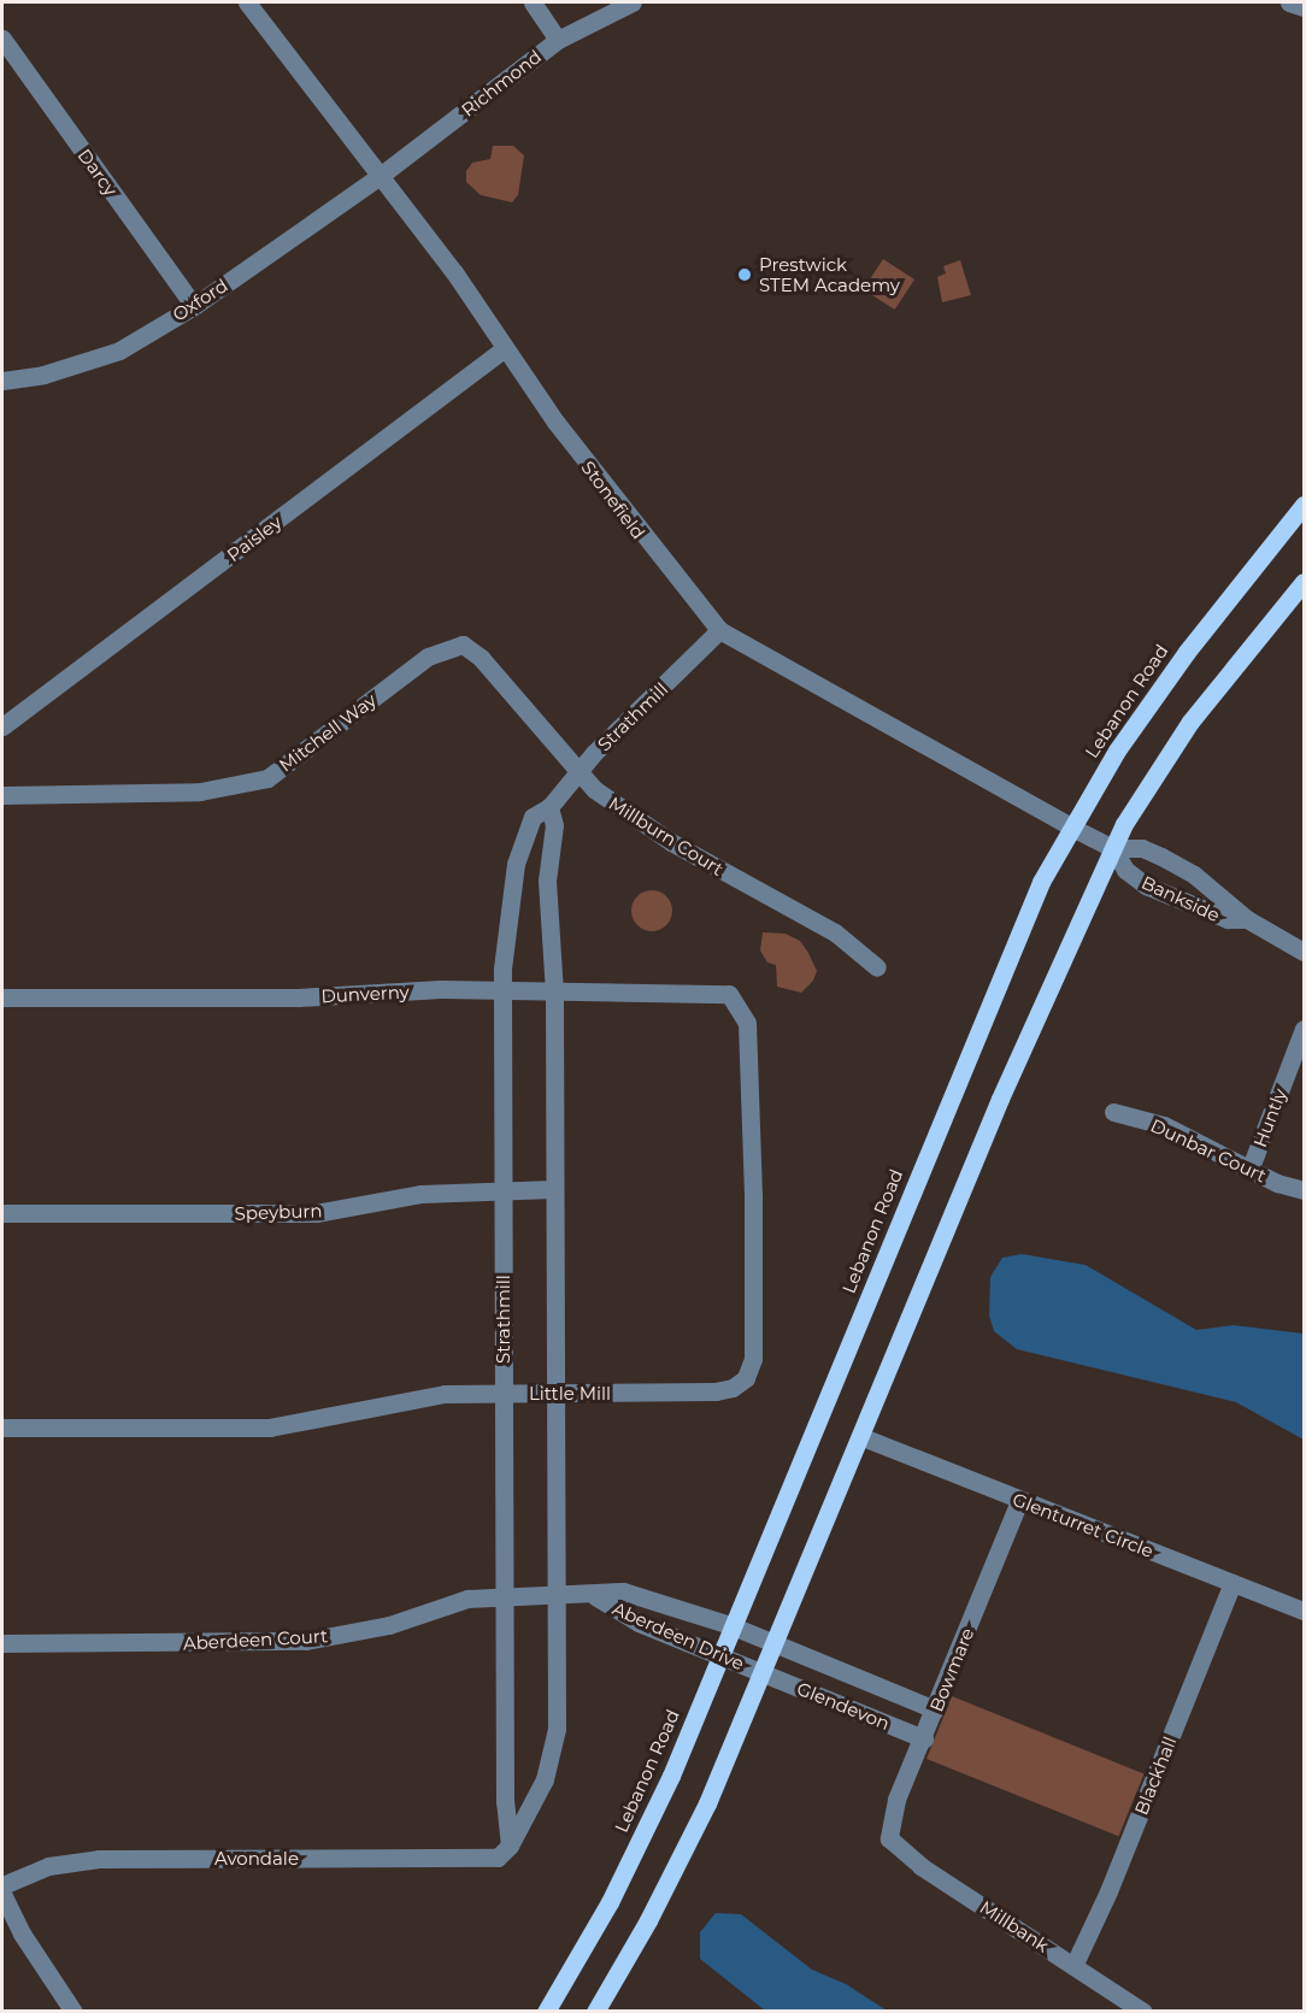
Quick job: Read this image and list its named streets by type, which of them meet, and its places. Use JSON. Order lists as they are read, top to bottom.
{
  "streets": {
    "main road": ["Lebanon Road"],
    "street": [
      "Richmond",
      "Darcy",
      "Oxford",
      "Stonefield",
      "Paisley",
      "Strathmill",
      "Mitchell Way",
      "Millburn Court",
      "Bankside",
      "Dunverny",
      "Huntly",
      "Dunbar Court",
      "Speyburn",
      "Little Mill",
      "Glenturret Circle",
      "Aberdeen Drive",
      "Aberdeen Court",
      "Bowmare",
      "Glendevon",
      "Blackhall",
      "Avondale",
      "Millbank"
    ]
  },
  "crossings": [
    ["Richmond", "Oxford"],
    ["Richmond", "Stonefield"],
    ["Darcy", "Oxford"],
    ["Oxford", "Stonefield"],
    ["Stonefield", "Paisley"],
    ["Stonefield", "Lebanon Road"],
    ["Stonefield", "Strathmill"],
    ["Stonefield", "Bankside"],
    ["Lebanon Road", "Aberdeen Drive"],
    ["Strathmill", "Millburn Court"],
    ["Strathmill", "Dunverny"],
    ["Strathmill", "Speyburn"],
    ["Strathmill", "Little Mill"],
    ["Strathmill", "Aberdeen Drive"],
    ["Strathmill", "Aberdeen Court"],
    ["Strathmill", "Avondale"],
    ["Mitchell Way", "Millburn Court"],
    ["Dunverny", "Little Mill"],
    ["Huntly", "Dunbar Court"],
    ["Glenturret Circle", "Bowmare"],
    ["Glenturret Circle", "Blackhall"],
    ["Aberdeen Drive", "Aberdeen Court"],
    ["Aberdeen Drive", "Glendevon"],
    ["Bowmare", "Glendevon"],
    ["Bowmare", "Millbank"],
    ["Blackhall", "Millbank"]
  ],
  "places": ["Prestwick STEM Academy"]
}
